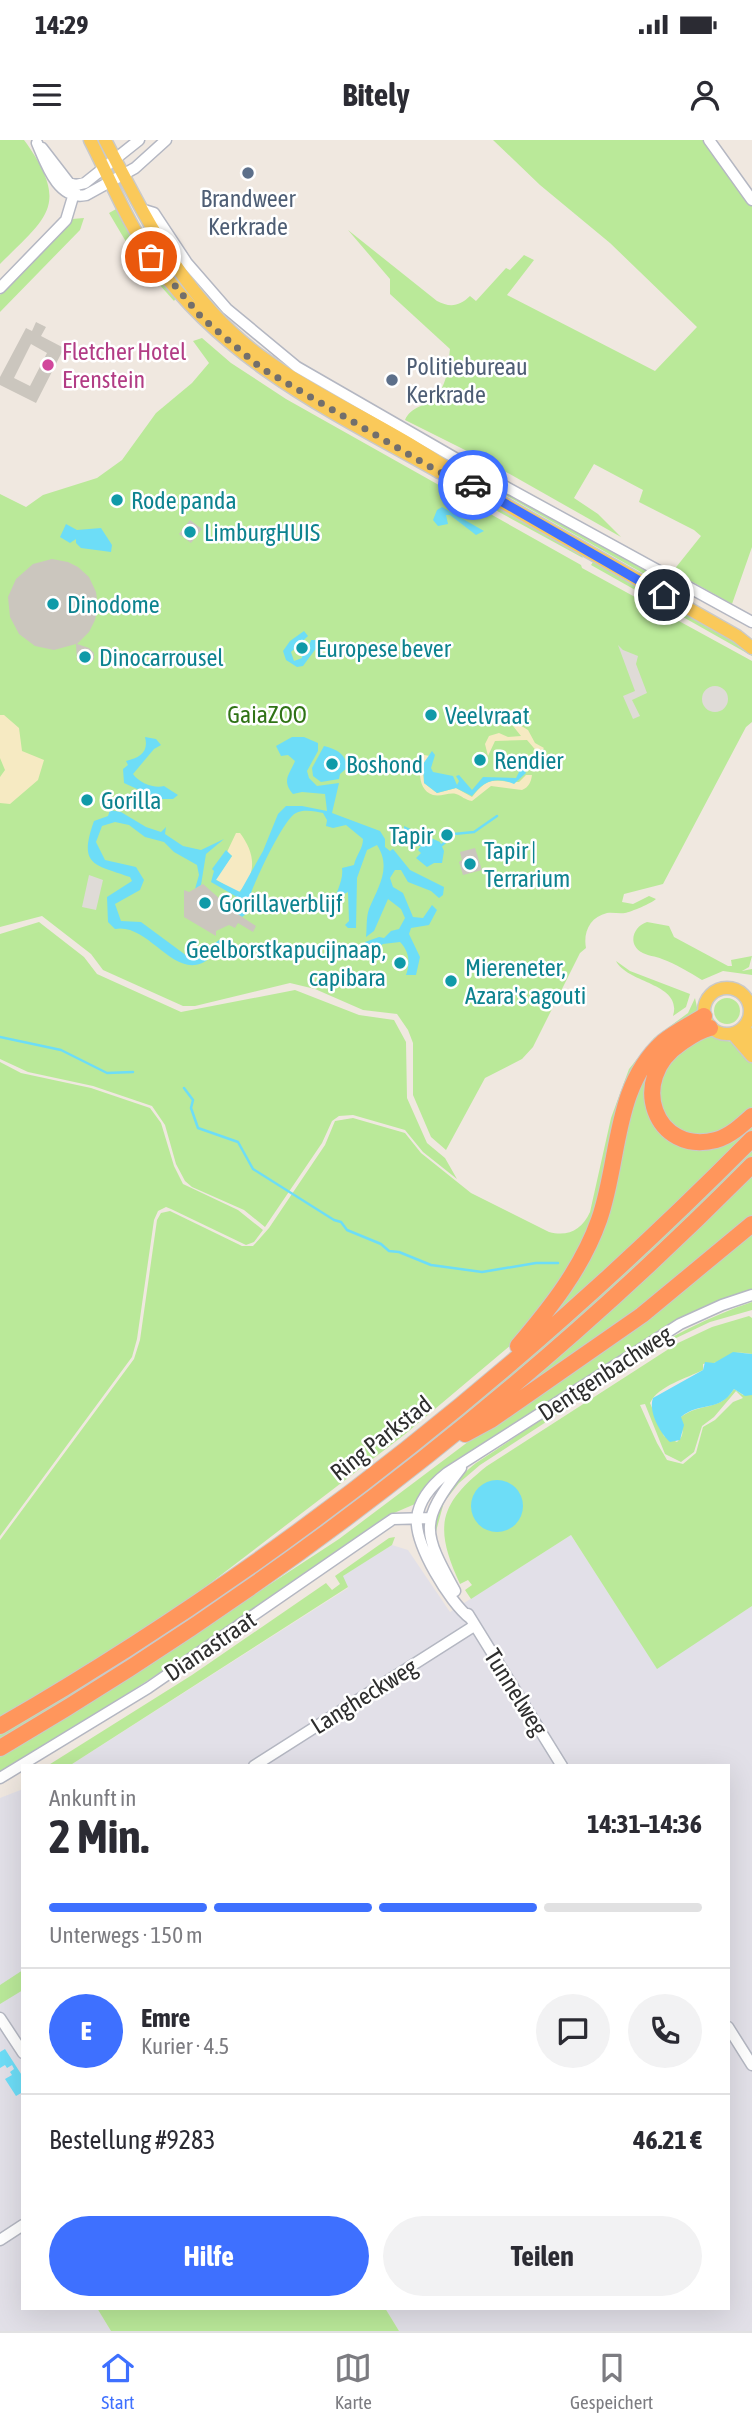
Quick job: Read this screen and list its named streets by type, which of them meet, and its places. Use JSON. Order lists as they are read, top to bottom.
{
  "streets": {
    "highway": ["Ring Parkstad"],
    "street": [
      "Dentgenbachweg",
      "Dianastraat",
      "Tunnelweg",
      "Langheckweg"
    ]
  },
  "crossings": [
    ["Dentgenbachweg", "Dianastraat"],
    ["Dentgenbachweg", "Tunnelweg"],
    ["Dianastraat", "Tunnelweg"],
    ["Tunnelweg", "Langheckweg"]
  ],
  "parks": ["GaiaZOO"],
  "places": [
    "Brandweer Kerkrade",
    "Fletcher Hotel Erenstein",
    "Politiebureau Kerkrade",
    "Rode panda",
    "LimburgHUIS",
    "Dinodome",
    "Europese bever",
    "Dinocarrousel",
    "Veelvraat",
    "Rendier",
    "Boshond",
    "Gorilla",
    "Tapir",
    "Tapir | Terrarium",
    "Gorillaverblijf",
    "Geelborstkapucijnaap, capibara",
    "Miereneter, Azara's agouti"
  ],
  "page": {
    "status": "14:29",
    "header": "Bitely",
    "heading": ["2 Min.", "Ankunft in", "14:31–14:36"],
    "panel": [
      "Emre",
      "Kurier · 4.5",
      "Bestellung #9283",
      "46.21 €"
    ],
    "bar": "Unterwegs · 150 m",
    "round": "E",
    "buttons": ["Hilfe", "Teilen"],
    "tabs": ["Start", "Karte", "Gespeichert"]
  }
}
